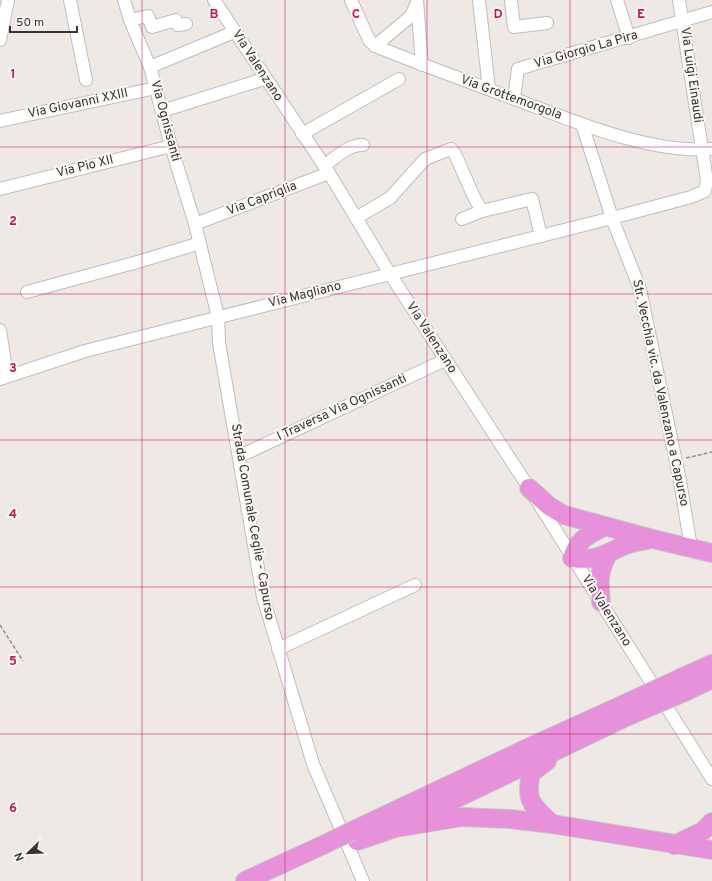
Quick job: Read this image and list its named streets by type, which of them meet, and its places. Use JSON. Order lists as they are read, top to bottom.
{
  "streets": {
    "street": [
      "Via Giorgio La Pira",
      "Via Valenzano",
      "Via Luigi Einaudi",
      "Via Grottemorgola",
      "Via Giovanni XXIII",
      "Via Ognissanti",
      "Via Pio XII",
      "Via Capriglia",
      "Via Magliano",
      "Str. Vecchia vic. da Valenzano a Capurso",
      "I Traversa Via Ognissanti",
      "Strada Comunale Ceglie - Capurso"
    ]
  },
  "crossings": [
    ["Via Giorgio La Pira", "Via Luigi Einaudi"],
    ["Via Giorgio La Pira", "Via Grottemorgola"],
    ["Via Valenzano", "Via Capriglia"],
    ["Via Valenzano", "Via Magliano"],
    ["Via Valenzano", "I Traversa Via Ognissanti"],
    ["Via Luigi Einaudi", "Via Grottemorgola"],
    ["Via Luigi Einaudi", "Via Magliano"],
    ["Via Luigi Einaudi", "Str. Vecchia vic. da Valenzano a Capurso"],
    ["Via Grottemorgola", "Str. Vecchia vic. da Valenzano a Capurso"],
    ["Via Giovanni XXIII", "Via Ognissanti"],
    ["Via Ognissanti", "Via Pio XII"],
    ["Via Ognissanti", "Via Capriglia"],
    ["Via Ognissanti", "Via Magliano"],
    ["Via Ognissanti", "Strada Comunale Ceglie - Capurso"],
    ["Via Magliano", "Str. Vecchia vic. da Valenzano a Capurso"],
    ["Via Magliano", "Strada Comunale Ceglie - Capurso"],
    ["I Traversa Via Ognissanti", "Strada Comunale Ceglie - Capurso"]
  ],
  "scale_bar": "50 m",
  "north": "bottom left",
  "grid": {
    "columns": [
      "B",
      "C",
      "D",
      "E"
    ],
    "rows": [
      "1",
      "2",
      "3",
      "4",
      "5",
      "6"
    ]
  }
}
